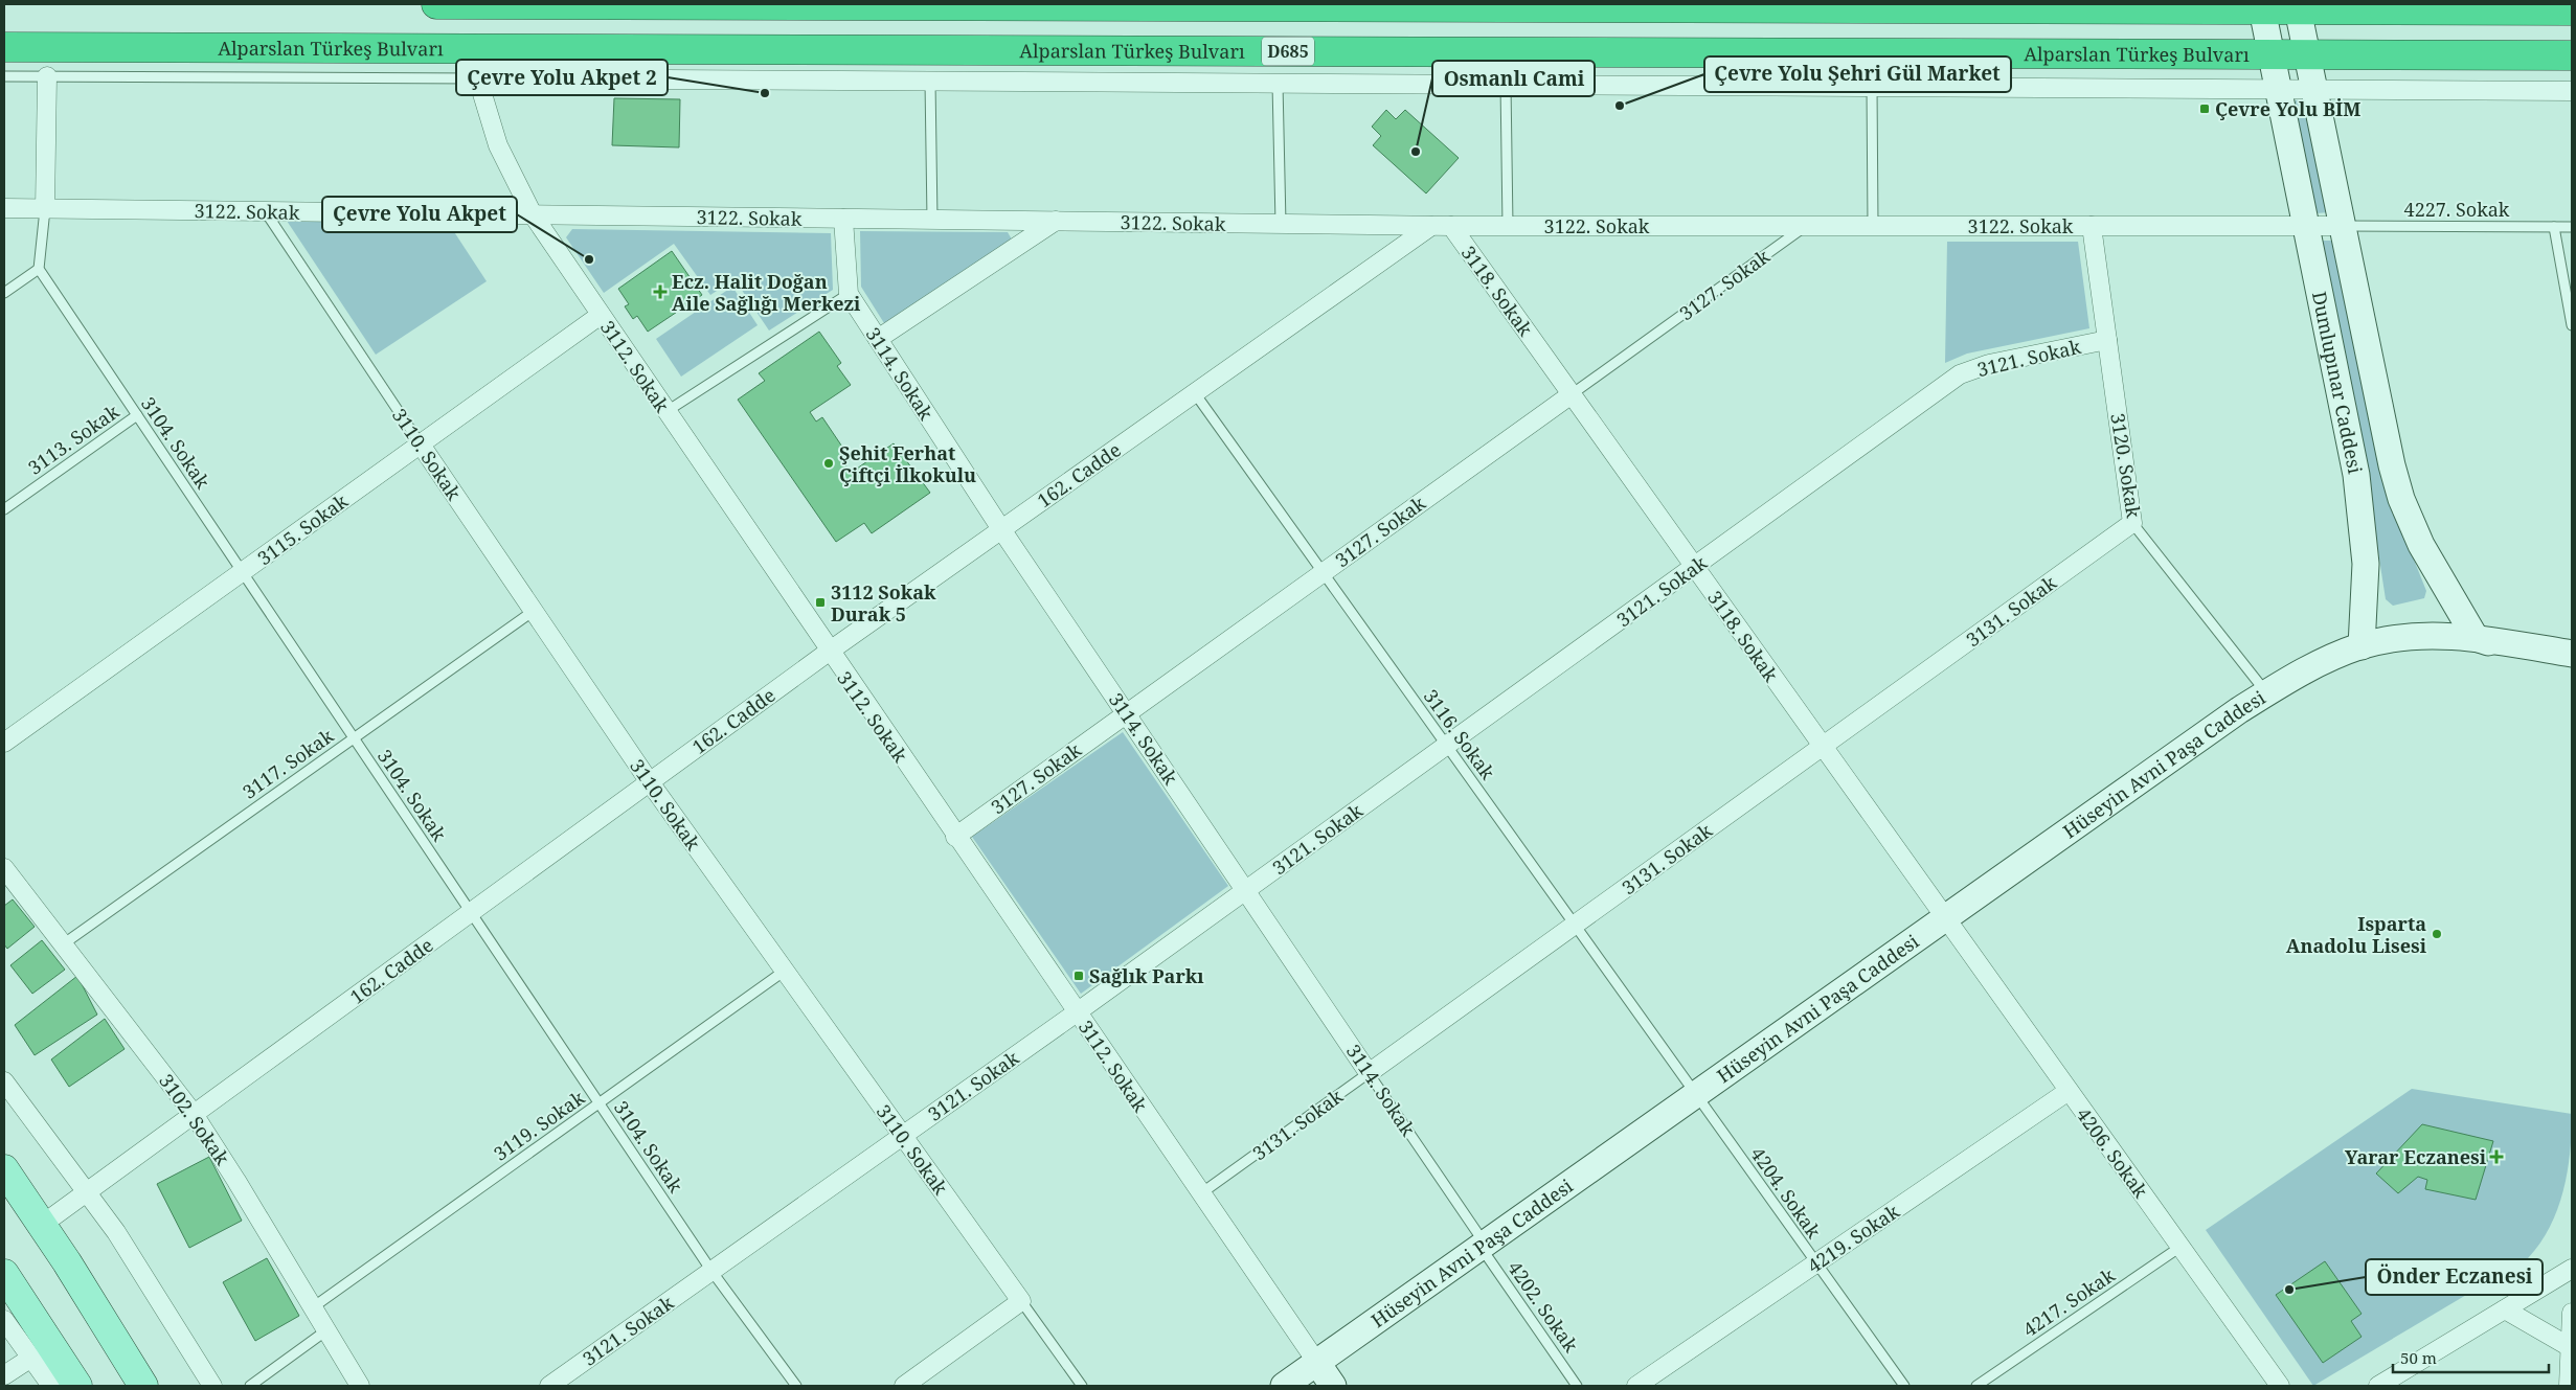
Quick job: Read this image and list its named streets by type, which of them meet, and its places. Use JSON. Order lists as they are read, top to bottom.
{
  "streets": {
    "highway": ["Alparslan Türkeş Bulvarı", "D685"],
    "main road": ["Dumlupınar Caddesi", "Hüseyin Avni Paşa Caddesi"],
    "street": [
      "3122. Sokak",
      "3127. Sokak",
      "3118. Sokak",
      "3121. Sokak",
      "3112. Sokak",
      "3114. Sokak",
      "3110. Sokak",
      "3120. Sokak",
      "162. Cadde",
      "3115. Sokak",
      "3131. Sokak",
      "3102. Sokak",
      "4206. Sokak",
      "4219. Sokak"
    ],
    "lane": [
      "4227. Sokak",
      "3113. Sokak",
      "3104. Sokak",
      "3116. Sokak",
      "3117. Sokak",
      "3119. Sokak",
      "4204. Sokak",
      "4217. Sokak",
      "4202. Sokak"
    ]
  },
  "crossings": [
    ["Alparslan Türkeş Bulvarı", "3112. Sokak"],
    ["Alparslan Türkeş Bulvarı", "Dumlupınar Caddesi"],
    ["4227. Sokak", "3122. Sokak"],
    ["4227. Sokak", "Dumlupınar Caddesi"],
    ["3122. Sokak", "3127. Sokak"],
    ["3122. Sokak", "3118. Sokak"],
    ["3122. Sokak", "3112. Sokak"],
    ["3122. Sokak", "3114. Sokak"],
    ["3122. Sokak", "Dumlupınar Caddesi"],
    ["3122. Sokak", "3110. Sokak"],
    ["3122. Sokak", "3120. Sokak"],
    ["3122. Sokak", "162. Cadde"],
    ["3127. Sokak", "3118. Sokak"],
    ["3127. Sokak", "3112. Sokak"],
    ["3127. Sokak", "3114. Sokak"],
    ["3127. Sokak", "3116. Sokak"],
    ["3118. Sokak", "3121. Sokak"],
    ["3118. Sokak", "3131. Sokak"],
    ["3118. Sokak", "Hüseyin Avni Paşa Caddesi"],
    ["3118. Sokak", "4206. Sokak"],
    ["3121. Sokak", "3112. Sokak"],
    ["3121. Sokak", "3114. Sokak"],
    ["3121. Sokak", "3104. Sokak"],
    ["3121. Sokak", "3110. Sokak"],
    ["3121. Sokak", "3120. Sokak"],
    ["3121. Sokak", "3116. Sokak"],
    ["3112. Sokak", "162. Cadde"],
    ["3112. Sokak", "3115. Sokak"],
    ["3112. Sokak", "3131. Sokak"],
    ["3112. Sokak", "Hüseyin Avni Paşa Caddesi"],
    ["3114. Sokak", "162. Cadde"],
    ["3114. Sokak", "3131. Sokak"],
    ["3114. Sokak", "Hüseyin Avni Paşa Caddesi"],
    ["3114. Sokak", "4202. Sokak"],
    ["Dumlupınar Caddesi", "Hüseyin Avni Paşa Caddesi"],
    ["3113. Sokak", "3104. Sokak"],
    ["3104. Sokak", "162. Cadde"],
    ["3104. Sokak", "3115. Sokak"],
    ["3104. Sokak", "3117. Sokak"],
    ["3104. Sokak", "3119. Sokak"],
    ["3110. Sokak", "162. Cadde"],
    ["3110. Sokak", "3115. Sokak"],
    ["3110. Sokak", "3117. Sokak"],
    ["3110. Sokak", "3119. Sokak"],
    ["3120. Sokak", "3131. Sokak"],
    ["3120. Sokak", "Hüseyin Avni Paşa Caddesi"],
    ["162. Cadde", "3116. Sokak"],
    ["162. Cadde", "3102. Sokak"],
    ["3131. Sokak", "3116. Sokak"],
    ["3116. Sokak", "Hüseyin Avni Paşa Caddesi"],
    ["3116. Sokak", "4204. Sokak"],
    ["3117. Sokak", "3102. Sokak"],
    ["Hüseyin Avni Paşa Caddesi", "4206. Sokak"],
    ["Hüseyin Avni Paşa Caddesi", "4204. Sokak"],
    ["Hüseyin Avni Paşa Caddesi", "4202. Sokak"],
    ["3102. Sokak", "3119. Sokak"],
    ["4206. Sokak", "4219. Sokak"],
    ["4206. Sokak", "4217. Sokak"],
    ["4204. Sokak", "4219. Sokak"]
  ],
  "places": {
    "other": [
      "Çevre Yolu Akpet 2",
      "Çevre Yolu Şehri Gül Market",
      "Osmanlı Cami",
      "Çevre Yolu Akpet",
      "Şehit Ferhat Çiftçi İlkokulu",
      "Isparta Anadolu Lisesi",
      "Önder Eczanesi"
    ],
    "transit": ["Çevre Yolu BİM", "3112 Sokak Durak 5", "Sağlık Parkı"],
    "health": ["Ecz. Halit Doğan Aile Sağlığı Merkezi", "Yarar Eczanesi"]
  },
  "scale_bar": "50 m"
}
